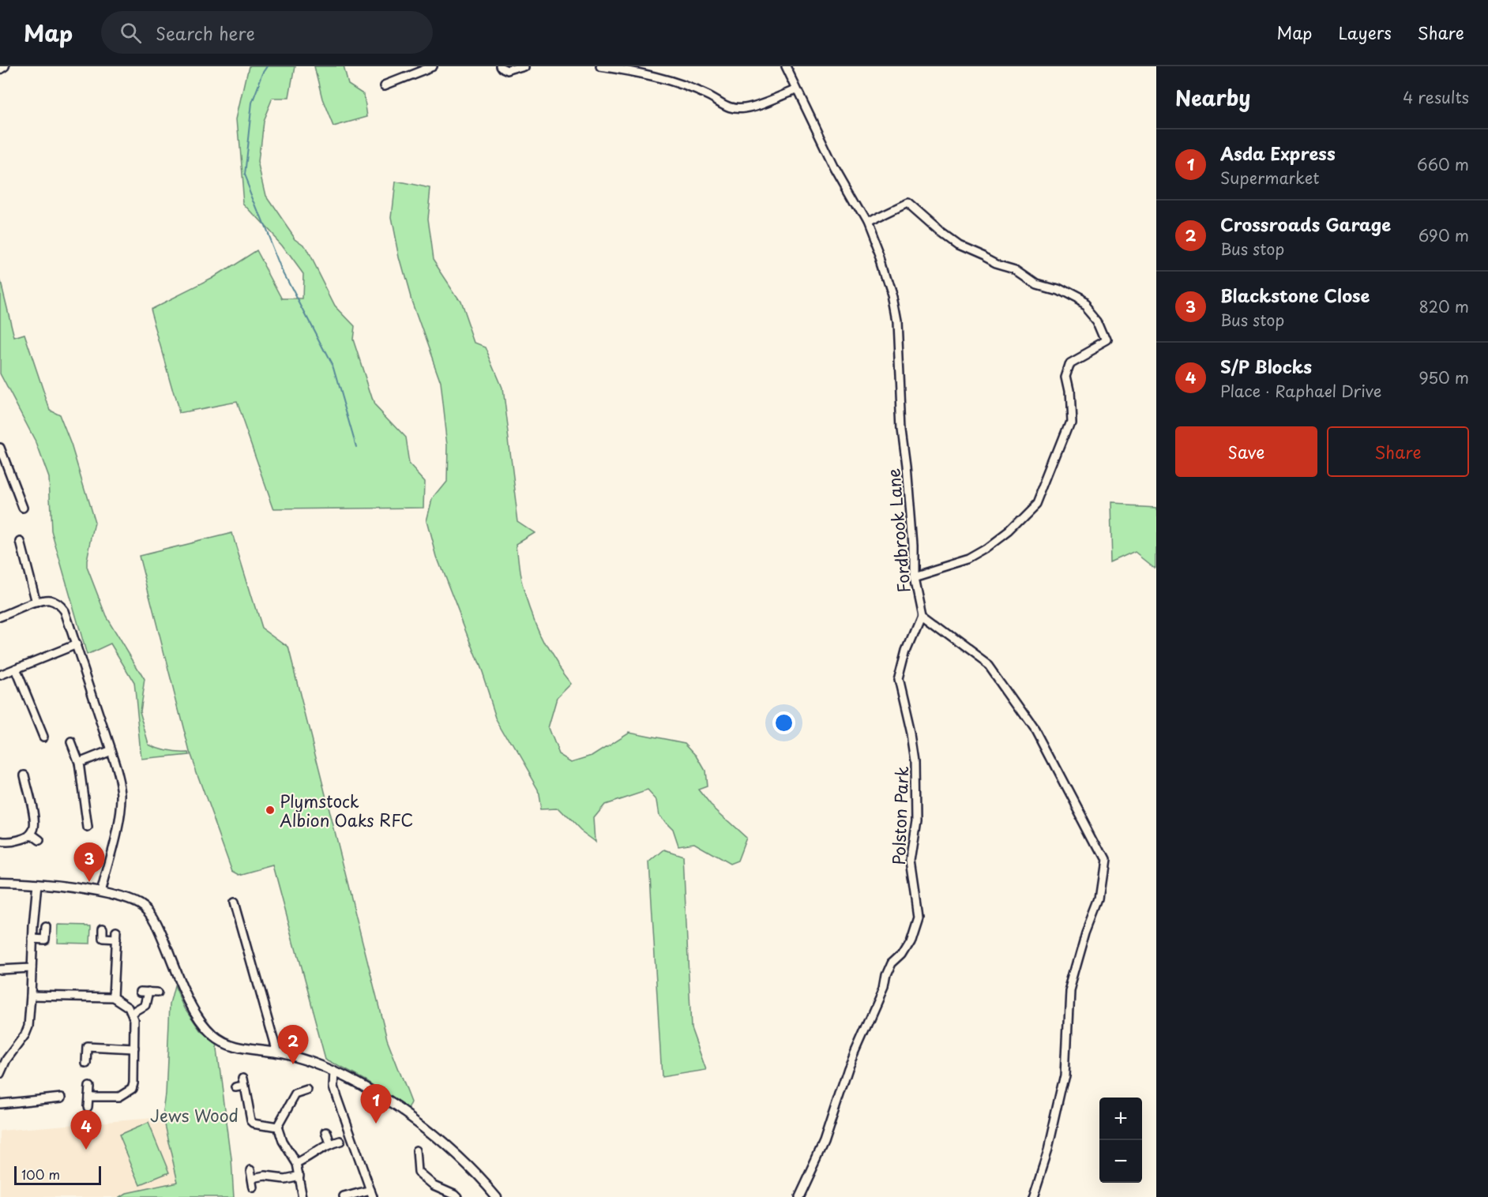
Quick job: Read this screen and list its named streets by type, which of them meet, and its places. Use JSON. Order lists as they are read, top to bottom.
{
  "streets": {
    "street": ["Fordbrook Lane", "Polston Park"]
  },
  "crossings": [
    ["Fordbrook Lane", "Polston Park"]
  ],
  "parks": ["Jews Wood"],
  "places": ["Plymstock Albion Oaks RFC"],
  "scale_bar": "100 m",
  "page": {
    "header": "Map",
    "search": "Search here",
    "nav": ["Map", "Layers", "Share"],
    "heading": ["Nearby", "4 results"],
    "list": [
      {
        "mark": "1",
        "name": "Asda Express",
        "note": "Supermarket",
        "value": "660 m"
      },
      {
        "mark": "2",
        "name": "Crossroads Garage",
        "note": "Bus stop",
        "value": "690 m"
      },
      {
        "mark": "3",
        "name": "Blackstone Close",
        "note": "Bus stop",
        "value": "820 m"
      },
      {
        "mark": "4",
        "name": "S/P Blocks",
        "note": "Place · Raphael Drive",
        "value": "950 m"
      }
    ],
    "buttons": ["Save", "Share"],
    "pins": [
      "3",
      "2",
      "1",
      "4"
    ],
    "map_buttons": ["+", "−"],
    "scale": "100 m"
  }
}
